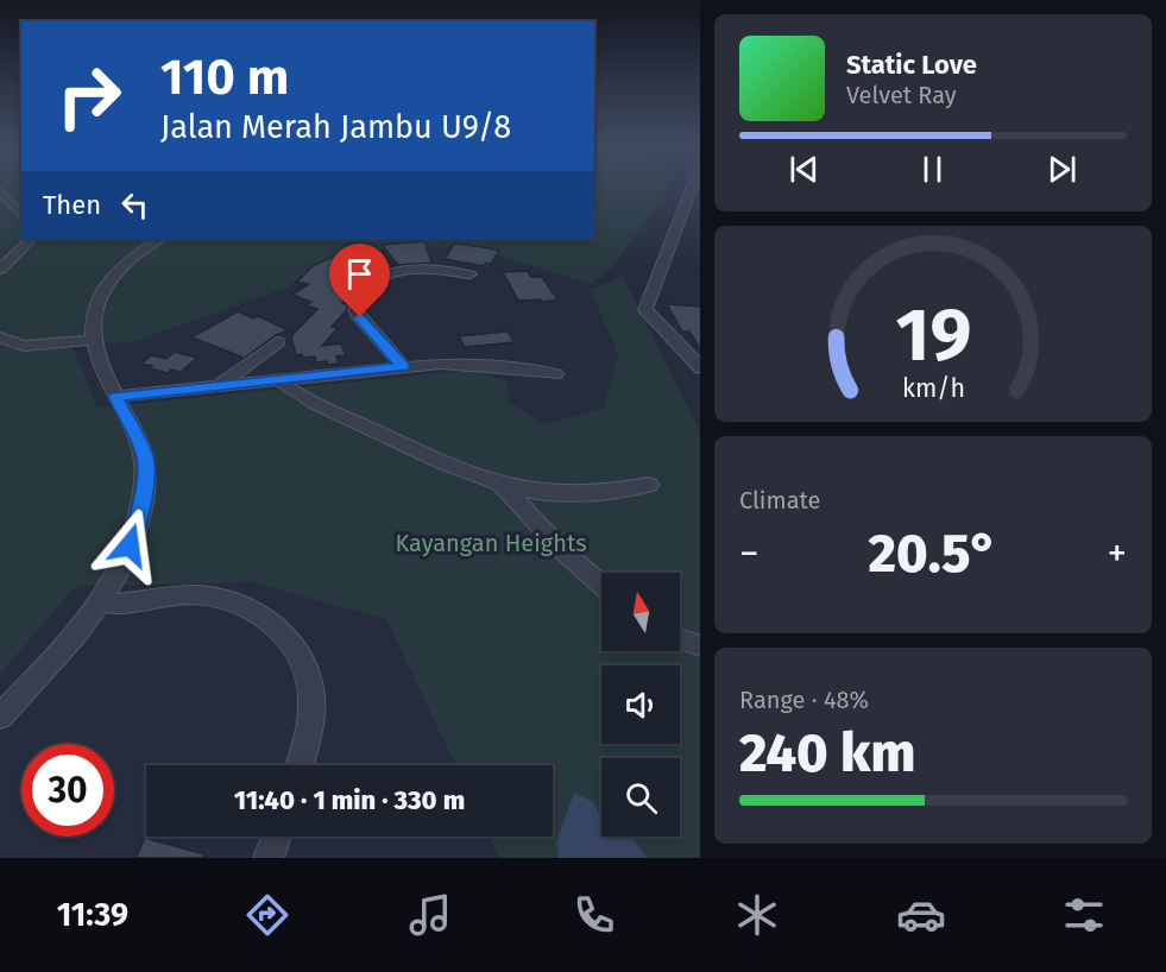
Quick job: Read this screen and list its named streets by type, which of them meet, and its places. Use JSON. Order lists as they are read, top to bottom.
{
  "parks": ["Kayangan Heights"],
  "north": "top",
  "page": {
    "turn": ["110 m", "Jalan Merah Jambu U9/8"],
    "song": ["Static Love", "Velvet Ray"],
    "then": "Then",
    "tile": [
      "Climate",
      ["Range · 48%", "240 km"]
    ],
    "heat": ["−", "20.5°", "+"],
    "limit": "30",
    "trip": "11:40 · 1 min · 330 m",
    "tabs": "11:39",
    "gauge": ["19", "km/h"]
  }
}
